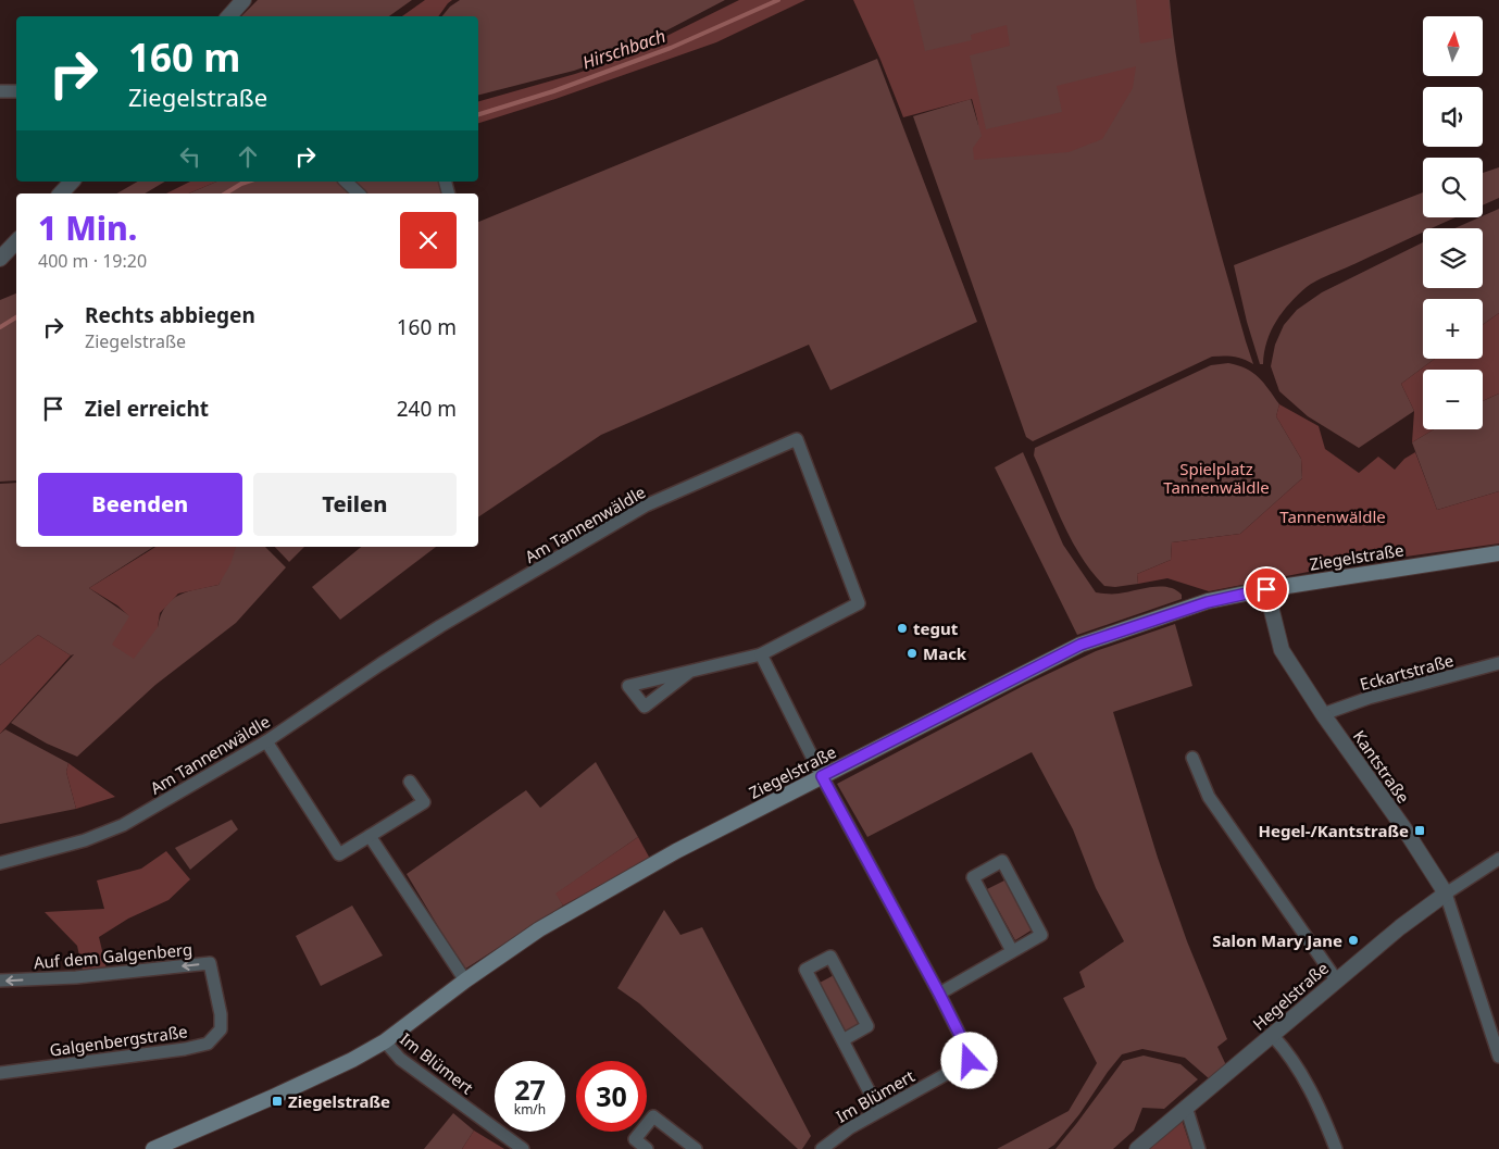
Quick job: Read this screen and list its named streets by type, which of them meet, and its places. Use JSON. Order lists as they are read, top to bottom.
{
  "streets": {
    "main road": ["Ziegelstraße"],
    "street": [
      "Am Tannenwäldle",
      "Eckartstraße",
      "Kantstraße",
      "Auf dem Galgenberg",
      "Hegelstraße",
      "Galgenbergstraße",
      "Im Blümert"
    ]
  },
  "crossings": [
    ["Ziegelstraße", "Kantstraße"],
    ["Ziegelstraße", "Im Blümert"],
    ["Eckartstraße", "Kantstraße"],
    ["Kantstraße", "Hegelstraße"],
    ["Auf dem Galgenberg", "Galgenbergstraße"]
  ],
  "one_way": ["Auf dem Galgenberg"],
  "water": ["Hirschbach"],
  "parks": ["Spielplatz Tannenwäldle", "Tannenwäldle"],
  "places": {
    "other": ["tegut", "Mack", "Salon Mary Jane"],
    "transit": ["Hegel-/Kantstraße", "Ziegelstraße"]
  },
  "north": "top",
  "page": {
    "map_buttons": ["+", "−"],
    "turn": ["160 m", "Ziegelstraße"],
    "heading": ["1 Min.", "400 m · 19:20"],
    "list": [
      {
        "name": "Rechts abbiegen",
        "note": "Ziegelstraße",
        "value": "160 m"
      },
      {
        "name": "Ziel erreicht",
        "value": "240 m"
      }
    ],
    "buttons": ["Beenden", "Teilen"],
    "speed": "27 km/h",
    "limit": "30"
  }
}
